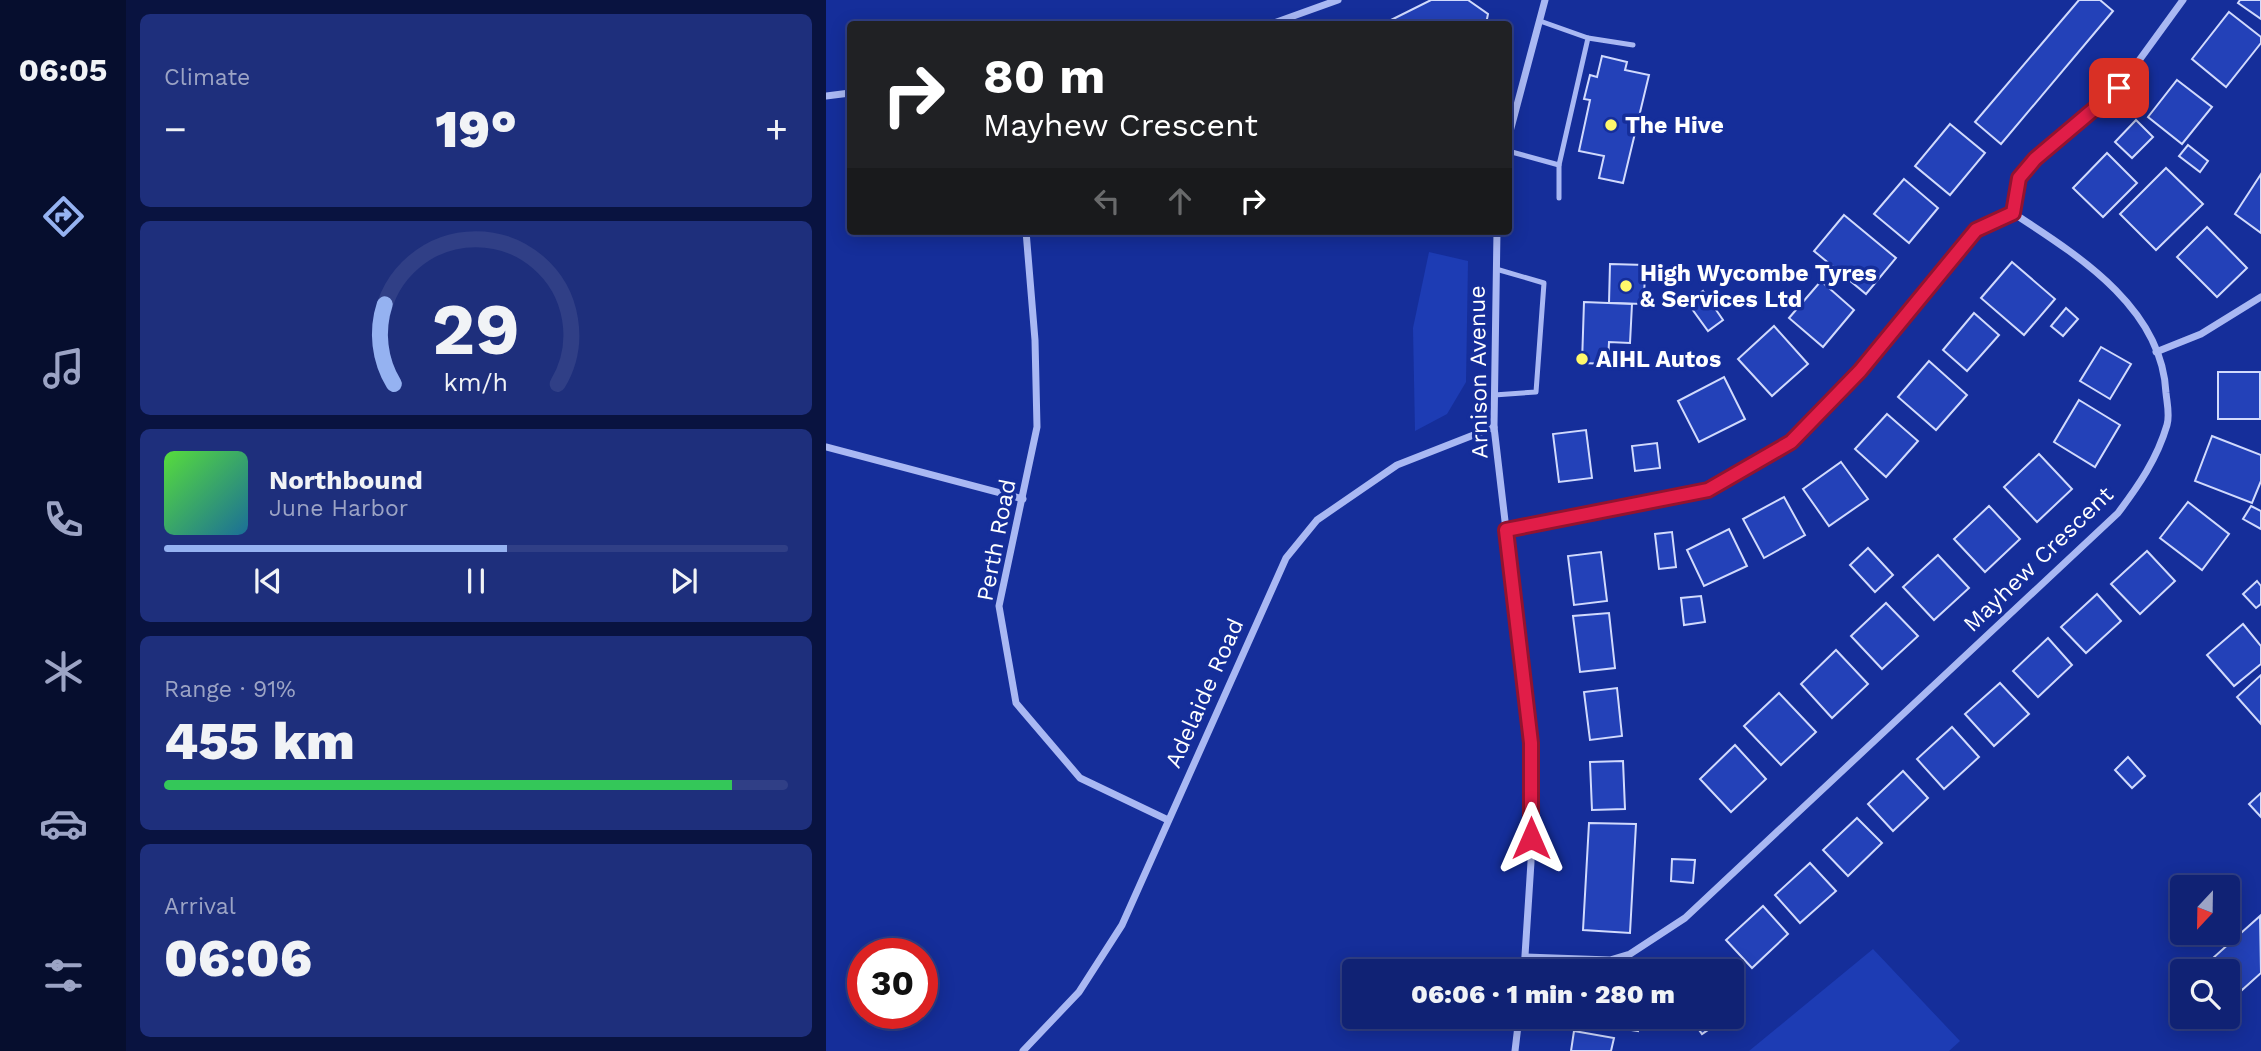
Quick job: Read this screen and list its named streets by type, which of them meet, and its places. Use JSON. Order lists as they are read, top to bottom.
{
  "streets": {
    "street": [
      "Arnison Avenue",
      "Perth Road",
      "Mayhew Crescent",
      "Adelaide Road"
    ]
  },
  "crossings": [
    ["Arnison Avenue", "Mayhew Crescent"],
    ["Arnison Avenue", "Adelaide Road"],
    ["Perth Road", "Adelaide Road"]
  ],
  "places": ["The Hive", "High Wycombe Tyres & Services Ltd", "AIHL Autos"],
  "north": "bottom",
  "page": {
    "tabs": "06:05",
    "tile": [
      "Climate",
      ["Range · 91%", "455 km"],
      ["Arrival", "06:06"]
    ],
    "turn": ["80 m", "Mayhew Crescent"],
    "heat": ["−", "19°", "+"],
    "song": ["Northbound", "June Harbor"],
    "limit": "30",
    "trip": "06:06 · 1 min · 280 m",
    "gauge": ["29", "km/h"]
  }
}
